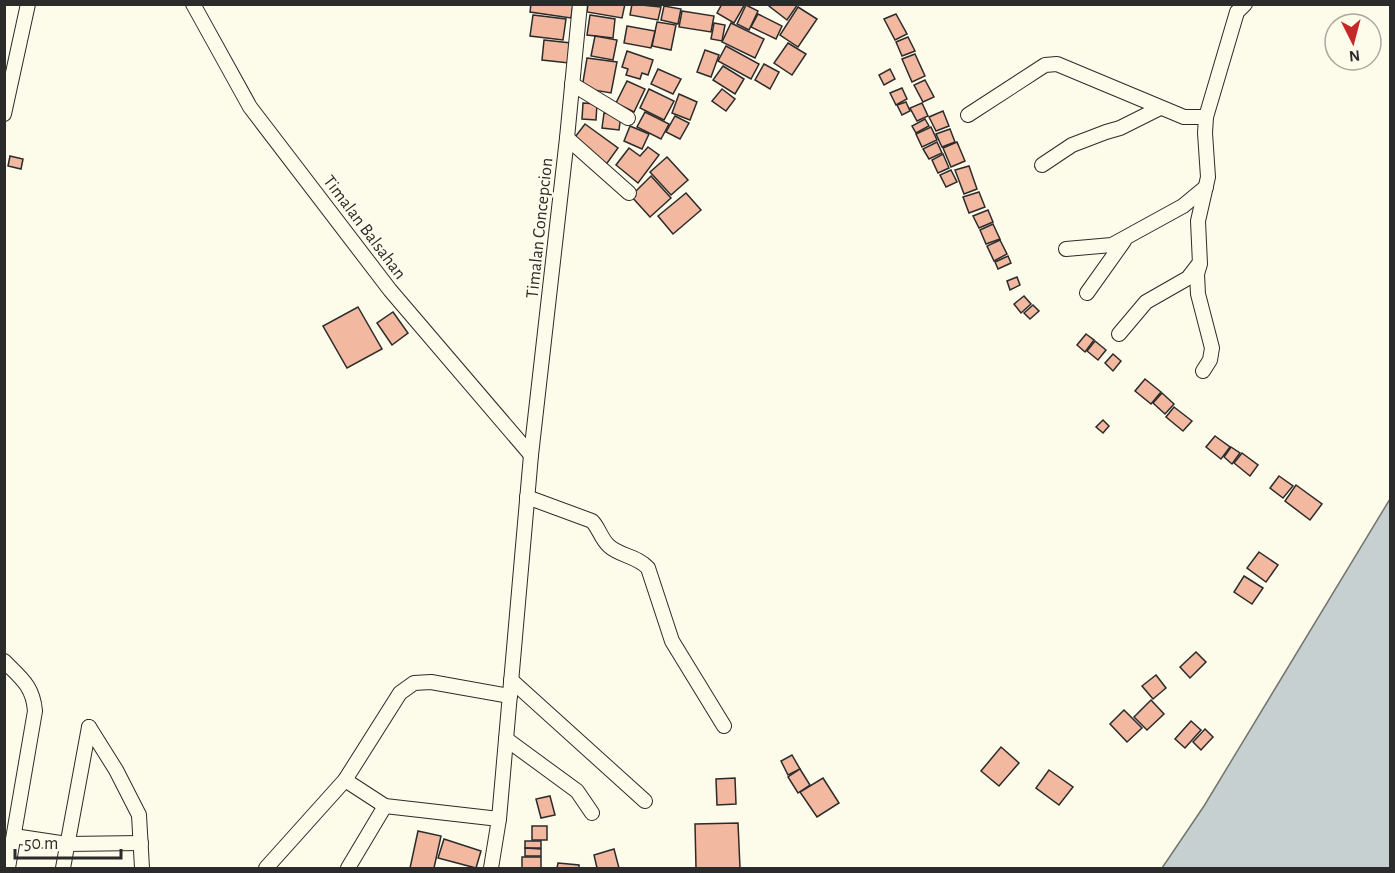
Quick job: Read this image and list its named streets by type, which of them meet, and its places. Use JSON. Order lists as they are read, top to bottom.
{
  "streets": {
    "street": ["Timalan Balsahan", "Timalan Concepcion"]
  },
  "crossings": [
    ["Timalan Balsahan", "Timalan Concepcion"]
  ],
  "scale_bar": "50 m",
  "north": "bottom"
}
